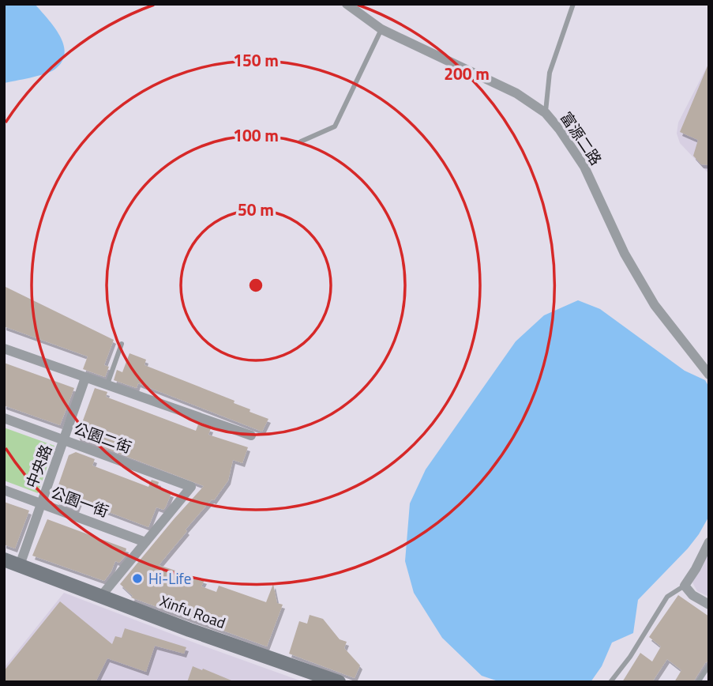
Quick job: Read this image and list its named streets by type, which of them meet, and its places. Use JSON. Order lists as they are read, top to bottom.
{
  "streets": {
    "street": [
      "富源二路",
      "公園二街",
      "中央路",
      "公園一街",
      "Xinfu Road"
    ]
  },
  "crossings": [
    ["公園二街", "中央路"],
    ["公園二街", "公園一街"],
    ["中央路", "公園一街"],
    ["中央路", "Xinfu Road"]
  ],
  "places": ["Hi-Life"],
  "rings": [
    "150 m",
    "200 m",
    "100 m",
    "50 m"
  ]
}
